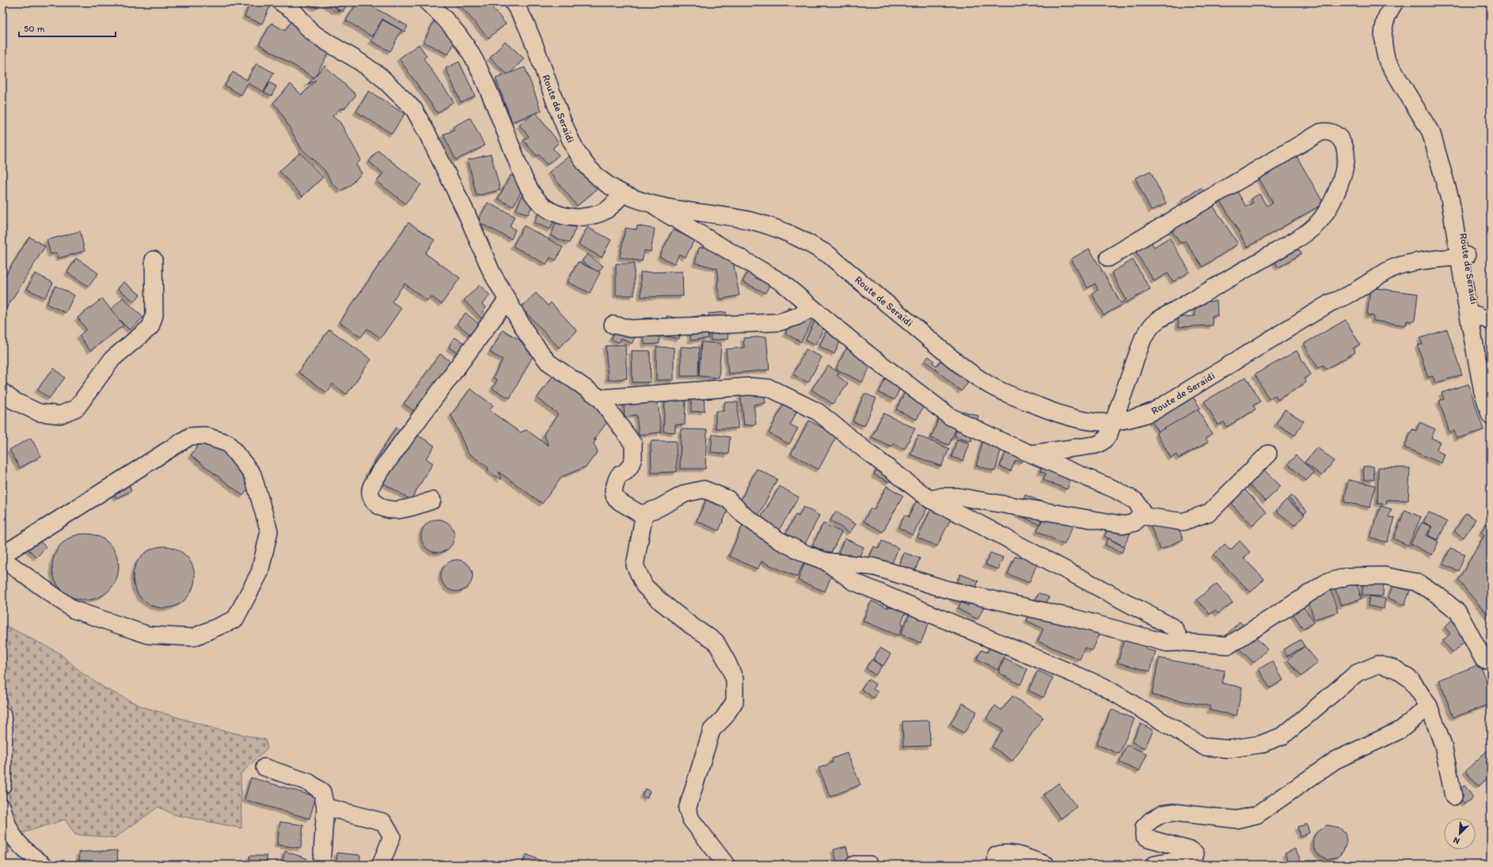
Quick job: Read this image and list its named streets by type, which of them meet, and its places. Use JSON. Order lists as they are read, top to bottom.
{
  "streets": {
    "main road": ["Route de Seraïdi"]
  },
  "scale_bar": "50 m",
  "north": "bottom left"
}
